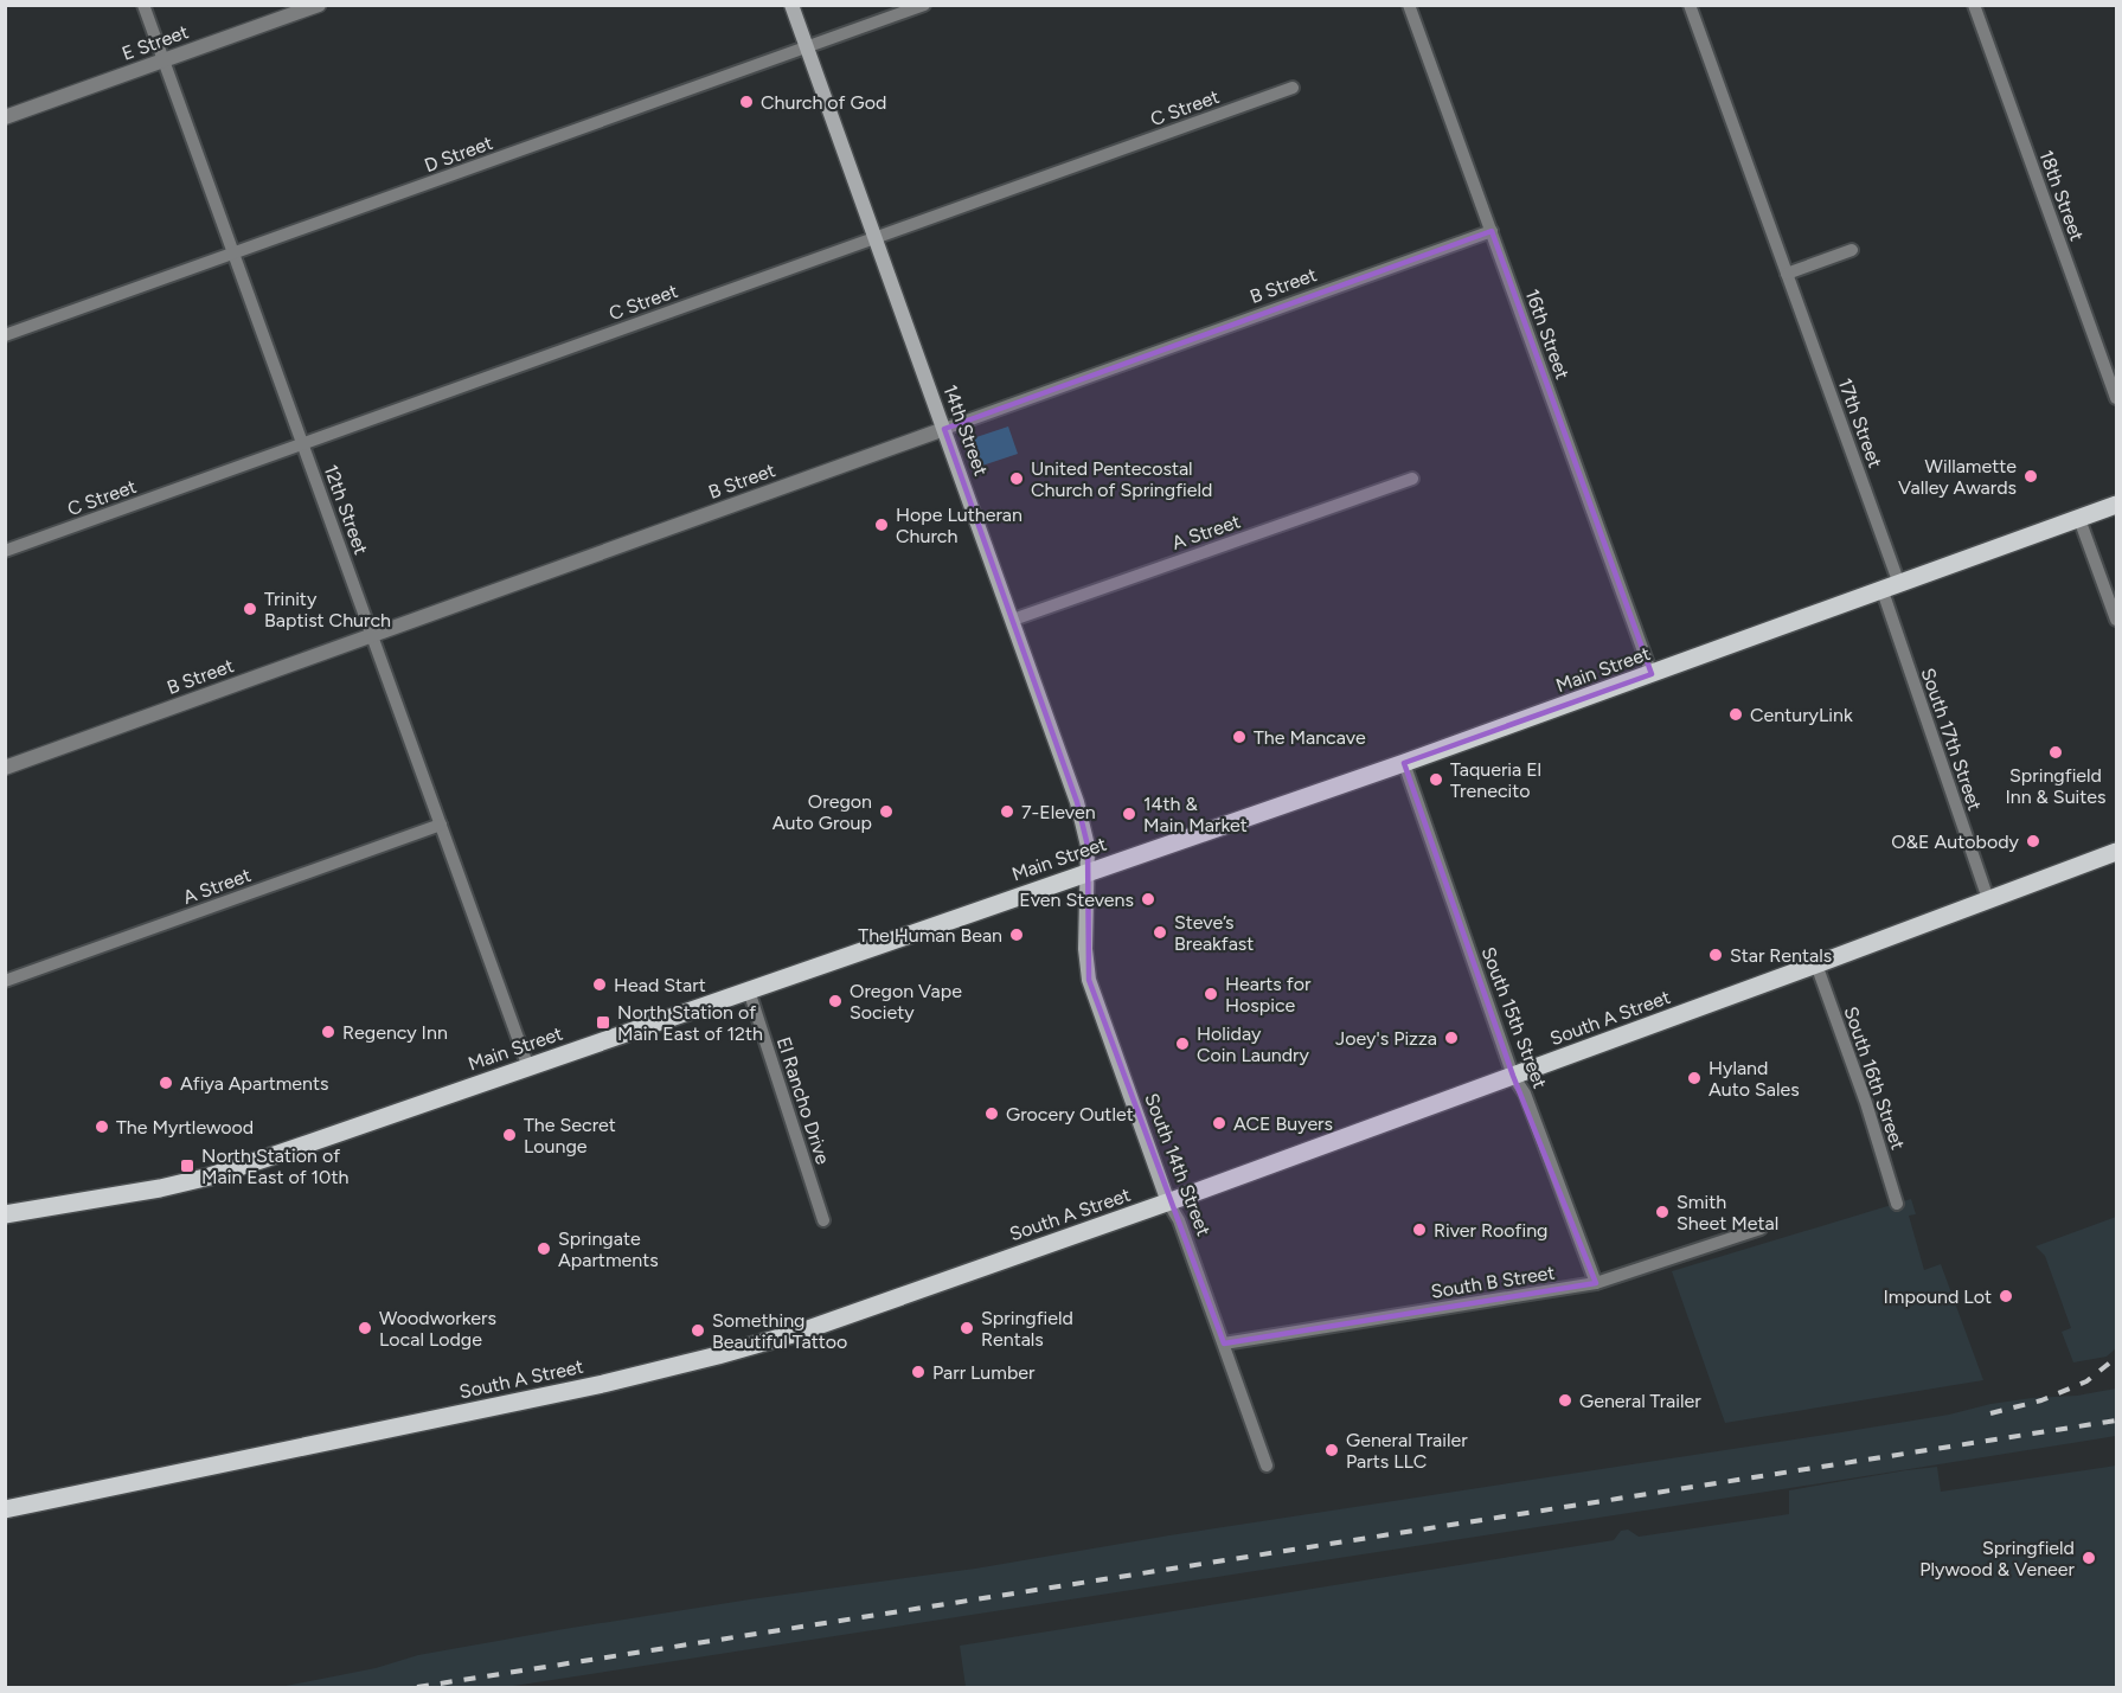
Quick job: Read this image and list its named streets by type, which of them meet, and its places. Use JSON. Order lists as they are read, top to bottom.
{
  "streets": {
    "main road": [
      "14th Street",
      "Main Street",
      "South A Street",
      "South 14th Street"
    ],
    "street": [
      "E Street",
      "C Street",
      "D Street",
      "18th Street",
      "B Street",
      "16th Street",
      "17th Street",
      "12th Street",
      "A Street",
      "South 17th Street",
      "South 15th Street",
      "South 16th Street",
      "El Rancho Drive",
      "South B Street"
    ]
  },
  "crossings": [
    ["E Street", "12th Street"],
    ["C Street", "14th Street"],
    ["C Street", "12th Street"],
    ["D Street", "14th Street"],
    ["D Street", "12th Street"],
    ["B Street", "16th Street"],
    ["B Street", "14th Street"],
    ["B Street", "12th Street"],
    ["16th Street", "Main Street"],
    ["17th Street", "Main Street"],
    ["17th Street", "South 17th Street"],
    ["14th Street", "A Street"],
    ["14th Street", "Main Street"],
    ["14th Street", "South 14th Street"],
    ["12th Street", "A Street"],
    ["12th Street", "Main Street"],
    ["Main Street", "South 17th Street"],
    ["Main Street", "South 15th Street"],
    ["Main Street", "El Rancho Drive"],
    ["Main Street", "South 14th Street"],
    ["South 17th Street", "South A Street"],
    ["South 15th Street", "South A Street"],
    ["South 15th Street", "South B Street"],
    ["South A Street", "South 16th Street"],
    ["South A Street", "South 14th Street"],
    ["South 14th Street", "South B Street"]
  ],
  "places": {
    "other": [
      "Church of God",
      "Willamette Valley Awards",
      "United Pentecostal Church of Springfield",
      "Hope Lutheran Church",
      "Trinity Baptist Church",
      "CenturyLink",
      "The Mancave",
      "Springfield Inn & Suites",
      "Taqueria El Trenecito",
      "Oregon Auto Group",
      "7-Eleven",
      "14th & Main Market",
      "O&E Autobody",
      "Even Stevens",
      "Steve’s Breakfast",
      "The Human Bean",
      "Star Rentals",
      "Head Start",
      "Hearts for Hospice",
      "Oregon Vape Society",
      "Regency Inn",
      "Joey's Pizza",
      "Holiday Coin Laundry",
      "Hyland Auto Sales",
      "Afiya Apartments",
      "Grocery Outlet",
      "ACE Buyers",
      "The Myrtlewood",
      "The Secret Lounge",
      "Smith Sheet Metal",
      "River Roofing",
      "Springate Apartments",
      "Impound Lot",
      "Woodworkers Local Lodge",
      "Springfield Rentals",
      "Something Beautiful Tattoo",
      "Parr Lumber",
      "General Trailer",
      "General Trailer Parts LLC",
      "Springfield Plywood & Veneer"
    ],
    "transit": ["North Station of Main East of 12th", "North Station of Main East of 10th"]
  }
}
